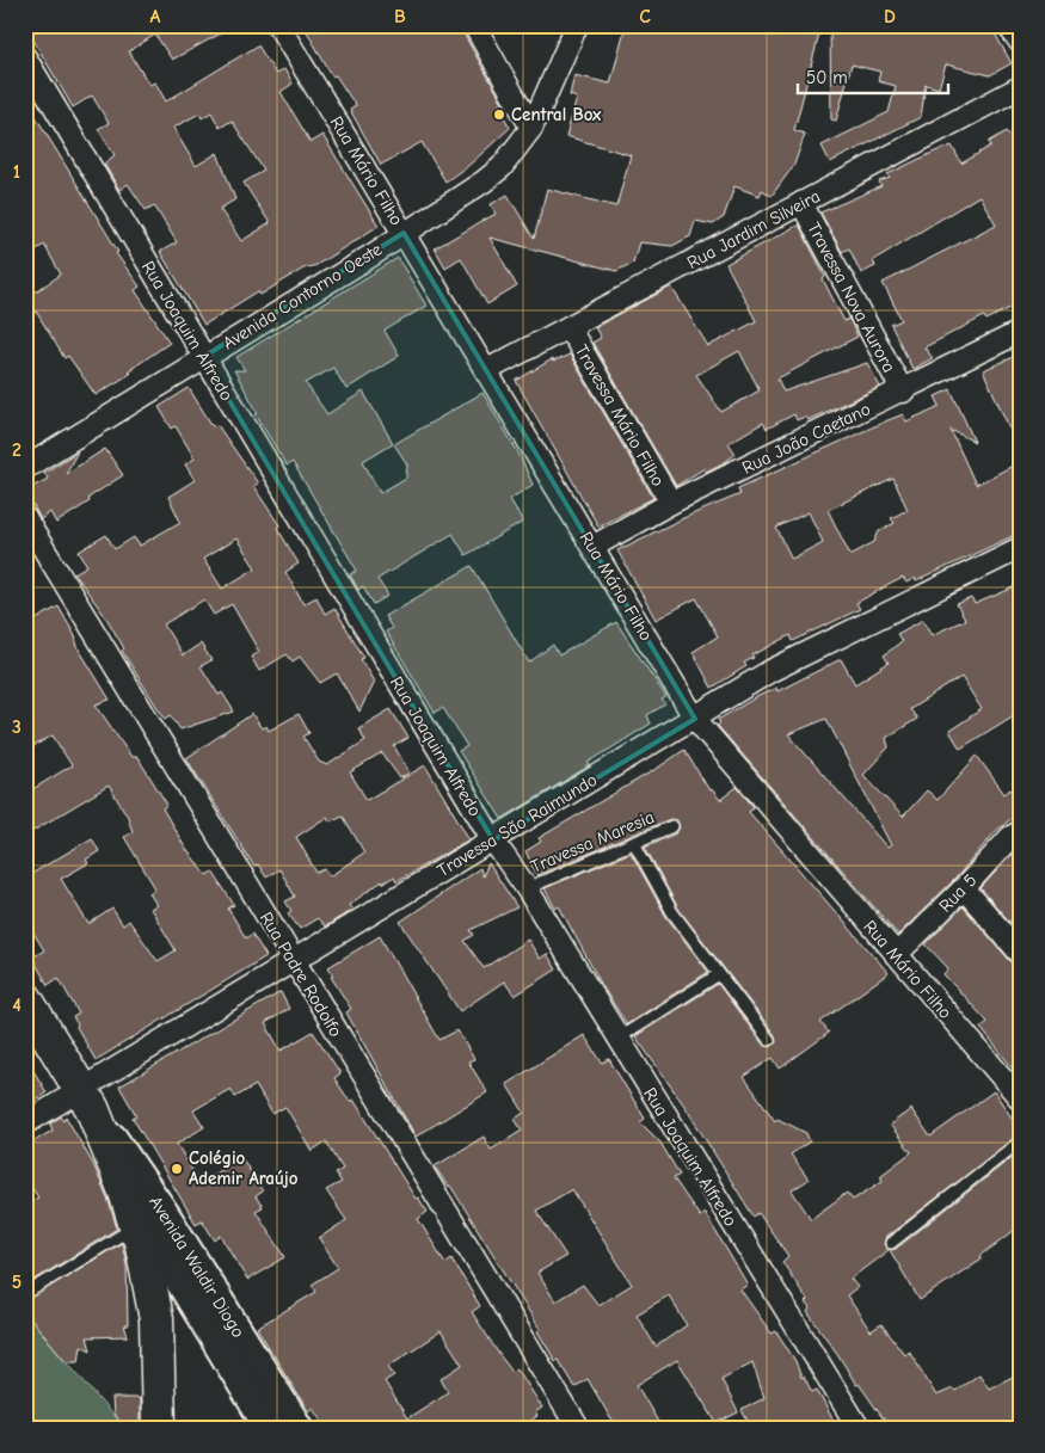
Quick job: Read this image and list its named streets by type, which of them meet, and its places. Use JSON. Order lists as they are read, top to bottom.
{
  "streets": {
    "main road": ["Avenida Waldir Diogo"],
    "street": [
      "Rua Mário Filho",
      "Rua Jardim Silveira",
      "Avenida Contorno Oeste",
      "Travessa Nova Aurora",
      "Rua Joaquim Alfredo",
      "Travessa Mário Filho",
      "Rua João Caetano",
      "Travessa São Raimundo",
      "Rua 5",
      "Rua Padre Rodolfo"
    ],
    "lane": ["Travessa Maresia"]
  },
  "crossings": [
    ["Rua Mário Filho", "Rua Jardim Silveira"],
    ["Rua Mário Filho", "Avenida Contorno Oeste"],
    ["Rua Mário Filho", "Rua João Caetano"],
    ["Rua Mário Filho", "Travessa São Raimundo"],
    ["Rua Mário Filho", "Rua 5"],
    ["Rua Jardim Silveira", "Travessa Nova Aurora"],
    ["Rua Jardim Silveira", "Travessa Mário Filho"],
    ["Avenida Contorno Oeste", "Rua Joaquim Alfredo"],
    ["Travessa Nova Aurora", "Rua João Caetano"],
    ["Rua Joaquim Alfredo", "Travessa São Raimundo"],
    ["Rua Joaquim Alfredo", "Travessa Maresia"],
    ["Travessa Mário Filho", "Rua João Caetano"],
    ["Travessa São Raimundo", "Rua Padre Rodolfo"],
    ["Travessa São Raimundo", "Avenida Waldir Diogo"]
  ],
  "places": ["Central Box", "Colégio Ademir Araújo"],
  "scale_bar": "50 m",
  "grid": {
    "columns": [
      "A",
      "B",
      "C",
      "D"
    ],
    "rows": [
      "1",
      "2",
      "3",
      "4",
      "5"
    ]
  }
}
